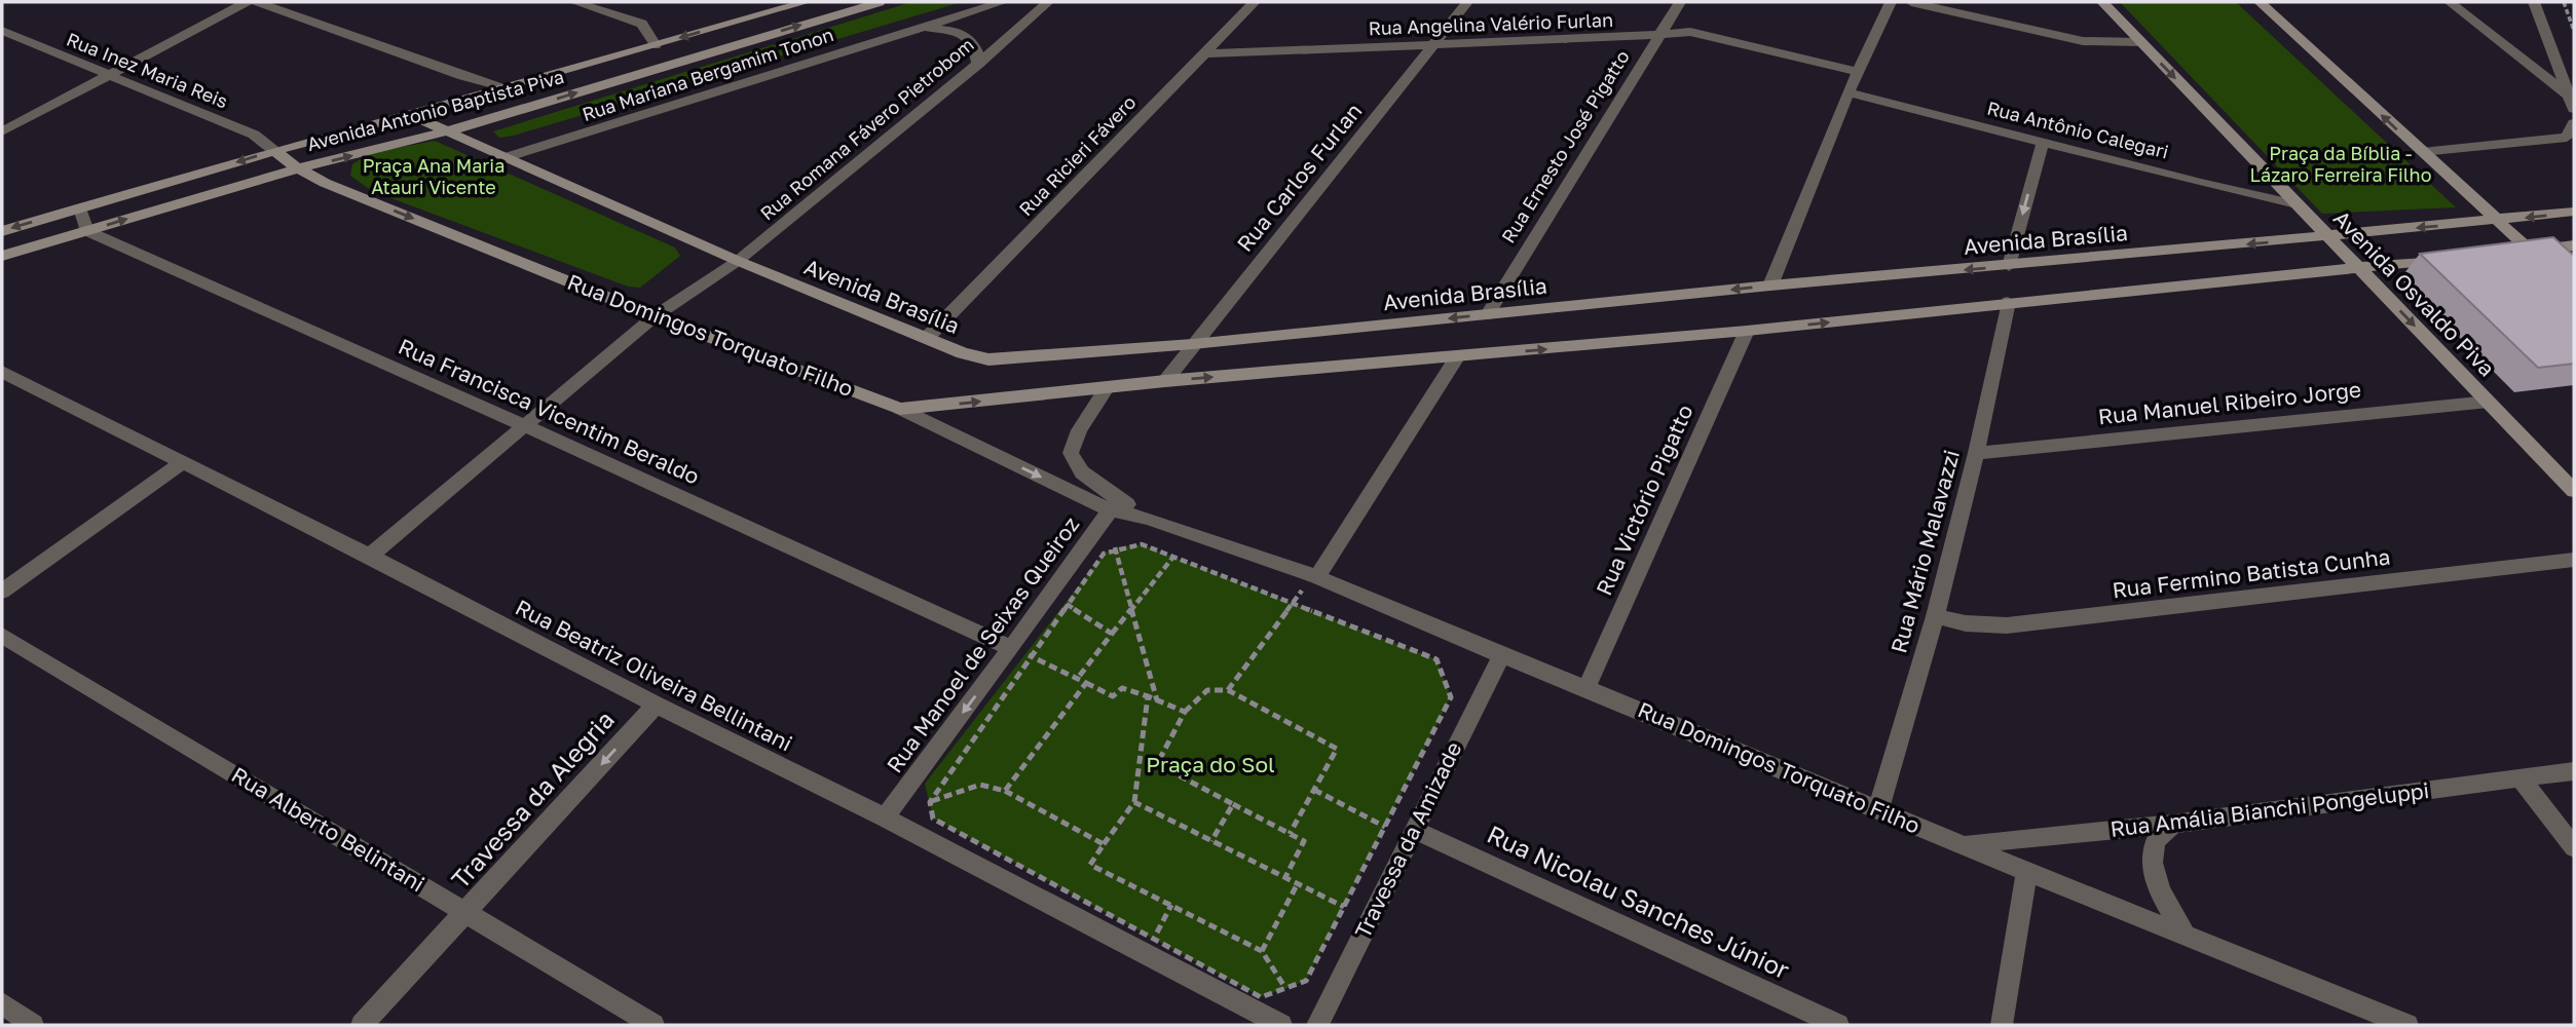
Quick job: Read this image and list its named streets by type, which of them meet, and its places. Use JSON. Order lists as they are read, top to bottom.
{
  "streets": {
    "main road": [
      "Avenida Antonio Baptista Piva",
      "Avenida Brasília",
      "Avenida Osvaldo Piva",
      "Rua Domingos Torquato Filho"
    ],
    "street": [
      "Rua Angelina Valério Furlan",
      "Rua Inez Maria Reis",
      "Rua Mariana Bergamim Tonon",
      "Rua Romana Fávero Pietrobom",
      "Rua Antônio Calegari",
      "Rua Ernesto José Pigatto",
      "Rua Ricieri Fávero",
      "Rua Carlos Furlan",
      "Rua Manuel Ribeiro Jorge",
      "Rua Francisca Vicentim Beraldo",
      "Rua Victório Pigatto",
      "Rua Mário Malavazzi",
      "Rua Fermino Batista Cunha",
      "Rua Manoel de Seixas Queiroz",
      "Rua Beatriz Oliveira Bellintani",
      "Travessa da Alegria",
      "Rua Amália Bianchi Pongeluppi",
      "Rua Alberto Belintani",
      "Travessa da Amizade",
      "Rua Nicolau Sanches Júnior"
    ]
  },
  "crossings": [
    ["Rua Angelina Valério Furlan", "Rua Ernesto José Pigatto"],
    ["Rua Angelina Valério Furlan", "Rua Ricieri Fávero"],
    ["Rua Angelina Valério Furlan", "Rua Carlos Furlan"],
    ["Rua Inez Maria Reis", "Avenida Antonio Baptista Piva"],
    ["Rua Inez Maria Reis", "Rua Domingos Torquato Filho"],
    ["Rua Mariana Bergamim Tonon", "Rua Romana Fávero Pietrobom"],
    ["Rua Mariana Bergamim Tonon", "Avenida Brasília"],
    ["Avenida Antonio Baptista Piva", "Avenida Brasília"],
    ["Avenida Antonio Baptista Piva", "Rua Domingos Torquato Filho"],
    ["Avenida Antonio Baptista Piva", "Rua Francisca Vicentim Beraldo"],
    ["Rua Romana Fávero Pietrobom", "Avenida Brasília"],
    ["Rua Romana Fávero Pietrobom", "Rua Domingos Torquato Filho"],
    ["Rua Romana Fávero Pietrobom", "Rua Francisca Vicentim Beraldo"],
    ["Rua Romana Fávero Pietrobom", "Rua Beatriz Oliveira Bellintani"],
    ["Rua Antônio Calegari", "Avenida Osvaldo Piva"],
    ["Rua Ernesto José Pigatto", "Avenida Brasília"],
    ["Rua Ricieri Fávero", "Avenida Brasília"],
    ["Rua Carlos Furlan", "Avenida Brasília"],
    ["Avenida Brasília", "Avenida Osvaldo Piva"],
    ["Avenida Osvaldo Piva", "Rua Manuel Ribeiro Jorge"],
    ["Rua Domingos Torquato Filho", "Rua Victório Pigatto"],
    ["Rua Domingos Torquato Filho", "Rua Mário Malavazzi"],
    ["Rua Domingos Torquato Filho", "Rua Manoel de Seixas Queiroz"],
    ["Rua Domingos Torquato Filho", "Rua Amália Bianchi Pongeluppi"],
    ["Rua Domingos Torquato Filho", "Travessa da Amizade"],
    ["Rua Manuel Ribeiro Jorge", "Rua Mário Malavazzi"],
    ["Rua Francisca Vicentim Beraldo", "Rua Manoel de Seixas Queiroz"],
    ["Rua Mário Malavazzi", "Rua Fermino Batista Cunha"],
    ["Rua Manoel de Seixas Queiroz", "Rua Beatriz Oliveira Bellintani"],
    ["Rua Beatriz Oliveira Bellintani", "Travessa da Alegria"],
    ["Travessa da Alegria", "Rua Alberto Belintani"],
    ["Travessa da Amizade", "Rua Nicolau Sanches Júnior"]
  ],
  "one_way": ["Rua Manoel de Seixas Queiroz", "Travessa da Alegria"],
  "parks": ["Praça da Bíblia - Lázaro Ferreira Filho", "Praça Ana Maria Atauri Vicente", "Praça do Sol"]
}
